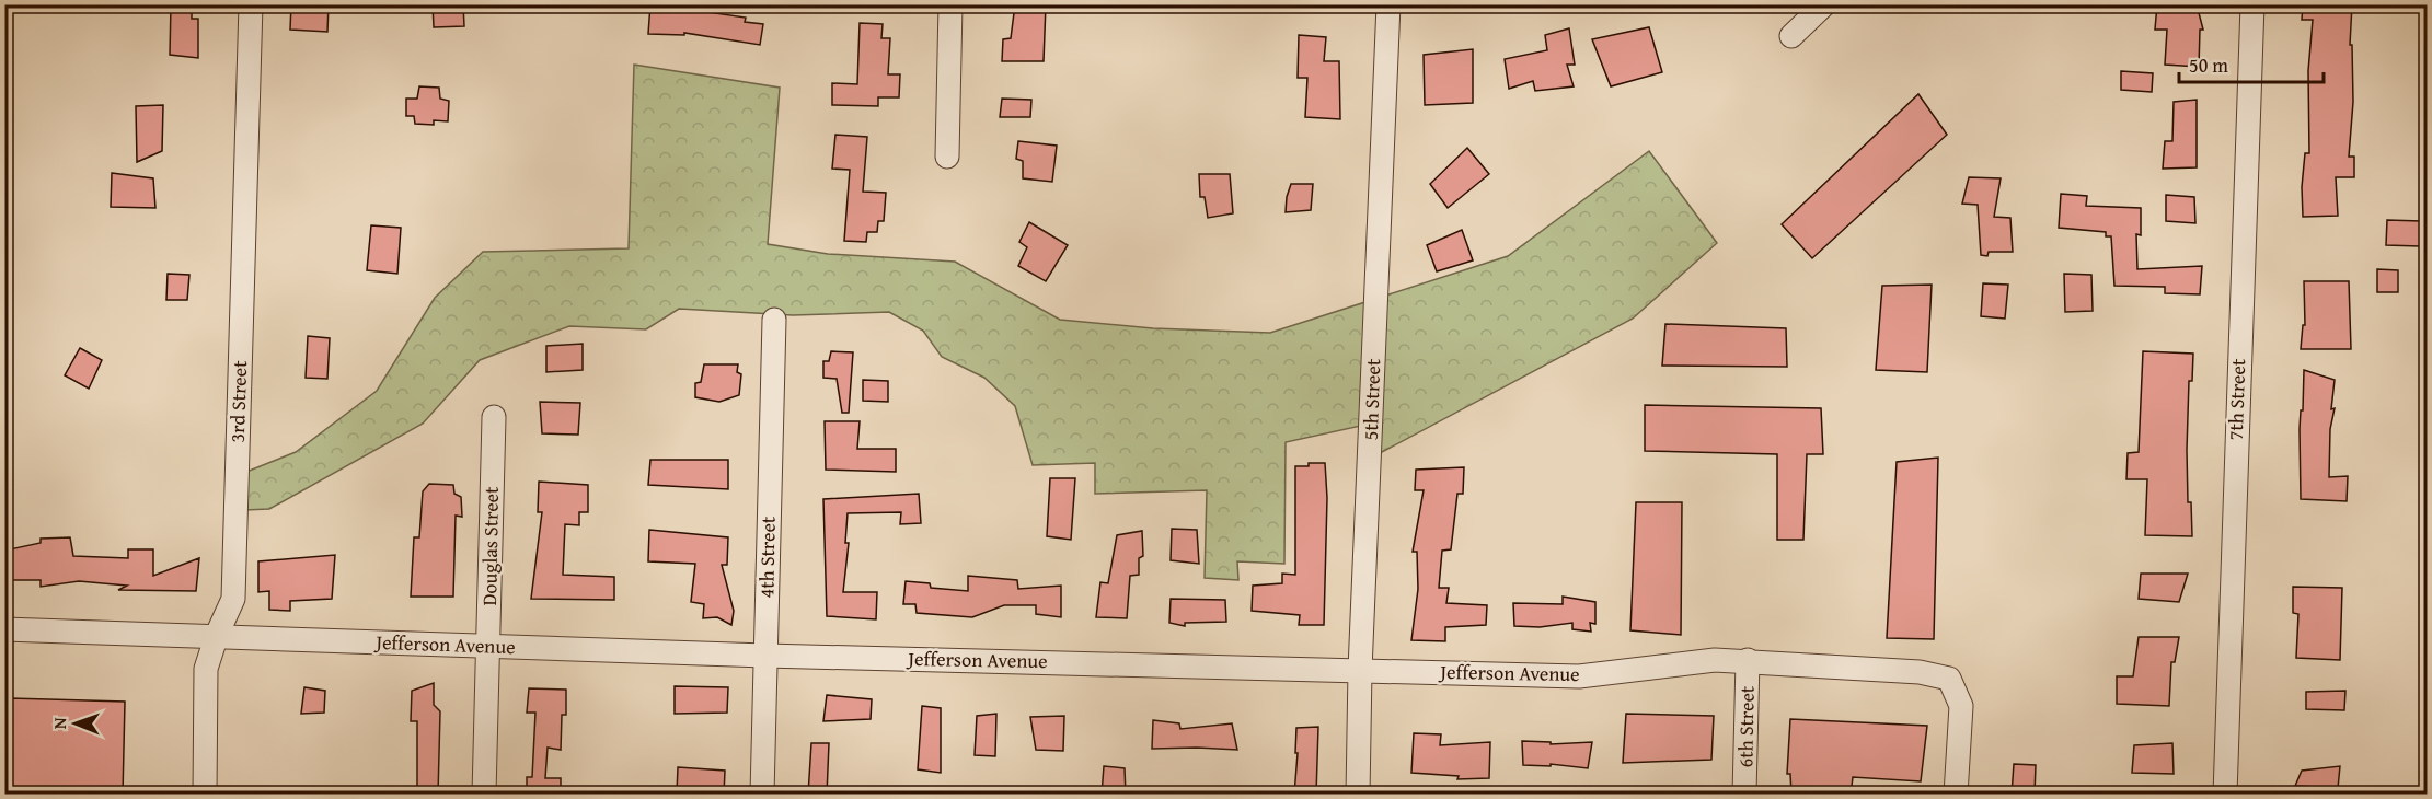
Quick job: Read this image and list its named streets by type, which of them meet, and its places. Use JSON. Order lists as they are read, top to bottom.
{
  "streets": {
    "street": [
      "5th Street",
      "7th Street",
      "3rd Street",
      "Douglas Street",
      "4th Street",
      "Jefferson Avenue",
      "6th Street"
    ]
  },
  "crossings": [
    ["5th Street", "Jefferson Avenue"],
    ["3rd Street", "Jefferson Avenue"],
    ["Douglas Street", "Jefferson Avenue"],
    ["4th Street", "Jefferson Avenue"],
    ["Jefferson Avenue", "6th Street"]
  ],
  "scale_bar": "50 m",
  "north": "left"
}
